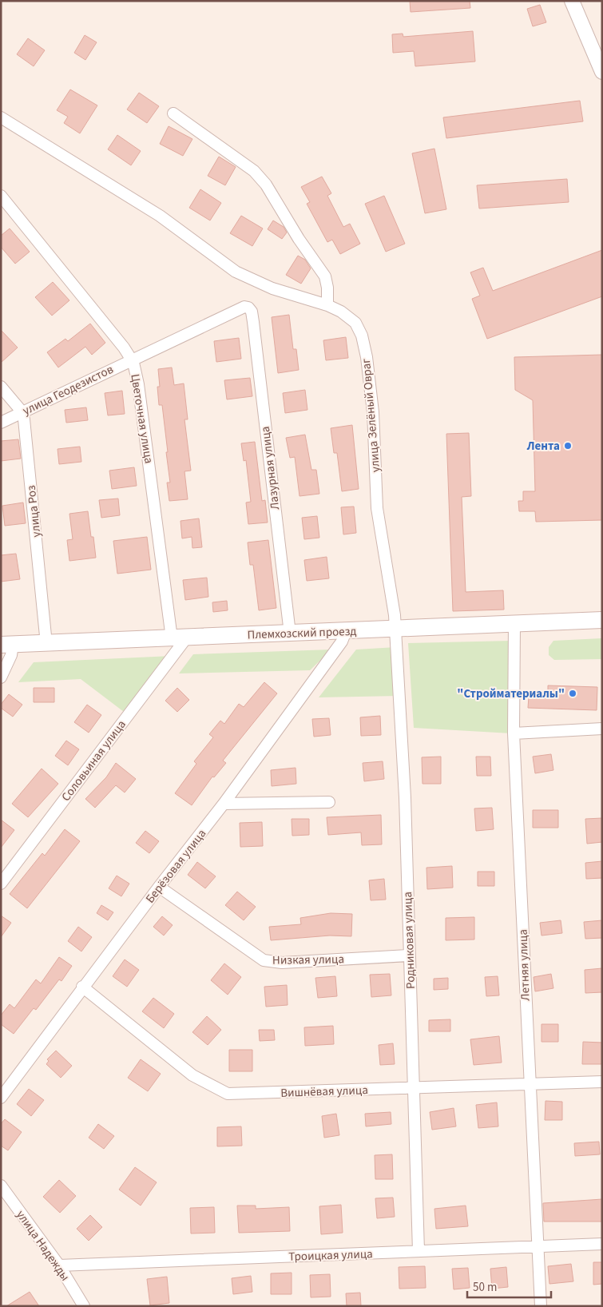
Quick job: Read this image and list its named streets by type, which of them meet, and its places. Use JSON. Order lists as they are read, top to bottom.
{
  "streets": {
    "main road": ["Племхозский проезд"],
    "street": [
      "улица Геодезистов",
      "улица Зелёный Овраг",
      "Цветочная улица",
      "Лазурная улица",
      "улица Роз",
      "Соловьиная улица",
      "Берёзовая улица",
      "Родниковая улица",
      "Низкая улица",
      "Летняя улица",
      "Вишнёвая улица",
      "улица Надежды",
      "Троицкая улица"
    ]
  },
  "crossings": [
    ["улица Геодезистов", "Цветочная улица"],
    ["улица Геодезистов", "Лазурная улица"],
    ["улица Геодезистов", "улица Роз"],
    ["улица Зелёный Овраг", "Племхозский проезд"],
    ["улица Зелёный Овраг", "Родниковая улица"],
    ["Цветочная улица", "Племхозский проезд"],
    ["Цветочная улица", "Соловьиная улица"],
    ["Лазурная улица", "Племхозский проезд"],
    ["улица Роз", "Племхозский проезд"],
    ["Племхозский проезд", "Соловьиная улица"],
    ["Племхозский проезд", "Берёзовая улица"],
    ["Племхозский проезд", "Родниковая улица"],
    ["Племхозский проезд", "Летняя улица"],
    ["Берёзовая улица", "Низкая улица"],
    ["Берёзовая улица", "Вишнёвая улица"],
    ["Родниковая улица", "Низкая улица"],
    ["Родниковая улица", "Вишнёвая улица"],
    ["Родниковая улица", "Троицкая улица"],
    ["Летняя улица", "Вишнёвая улица"],
    ["Летняя улица", "Троицкая улица"],
    ["улица Надежды", "Троицкая улица"]
  ],
  "places": ["Лента", "\"Стройматериалы\""],
  "scale_bar": "50 m"
}
